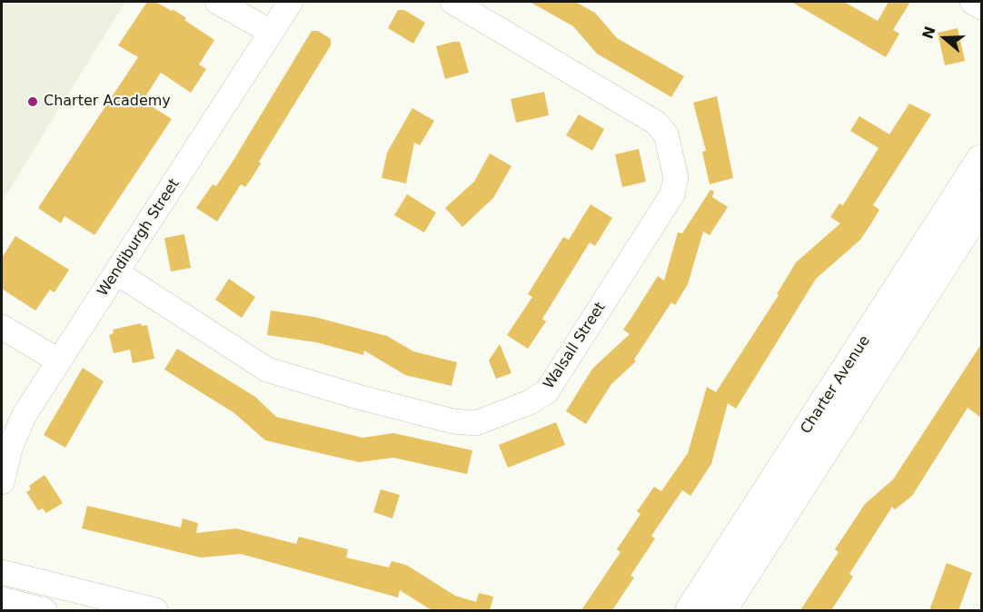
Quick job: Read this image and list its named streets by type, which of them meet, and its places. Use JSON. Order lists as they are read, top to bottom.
{
  "streets": {
    "street": ["Wendiburgh Street", "Walsall Street", "Charter Avenue"]
  },
  "crossings": [
    ["Wendiburgh Street", "Walsall Street"]
  ],
  "places": ["Charter Academy"],
  "north": "left"
}
